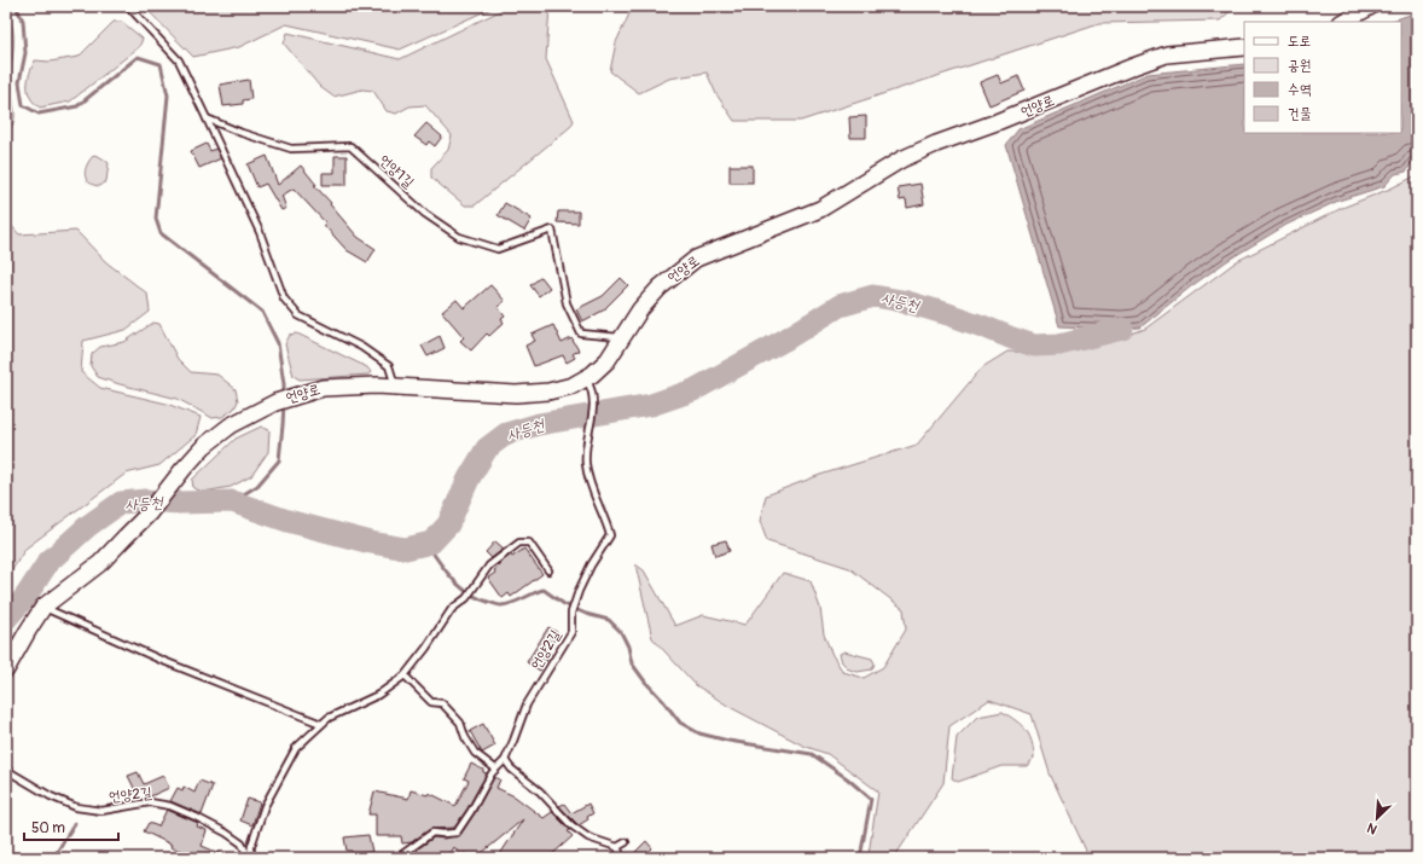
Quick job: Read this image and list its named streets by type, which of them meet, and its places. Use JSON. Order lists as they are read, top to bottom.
{
  "streets": {
    "street": ["언양로"],
    "lane": ["언양1길", "언양2길"]
  },
  "crossings": [
    ["언양로", "언양1길"],
    ["언양로", "언양2길"]
  ],
  "water": ["사등천"],
  "legend": [
    "도로",
    "공원",
    "수역",
    "건물"
  ],
  "scale_bar": "50 m",
  "north": "bottom left"
}
